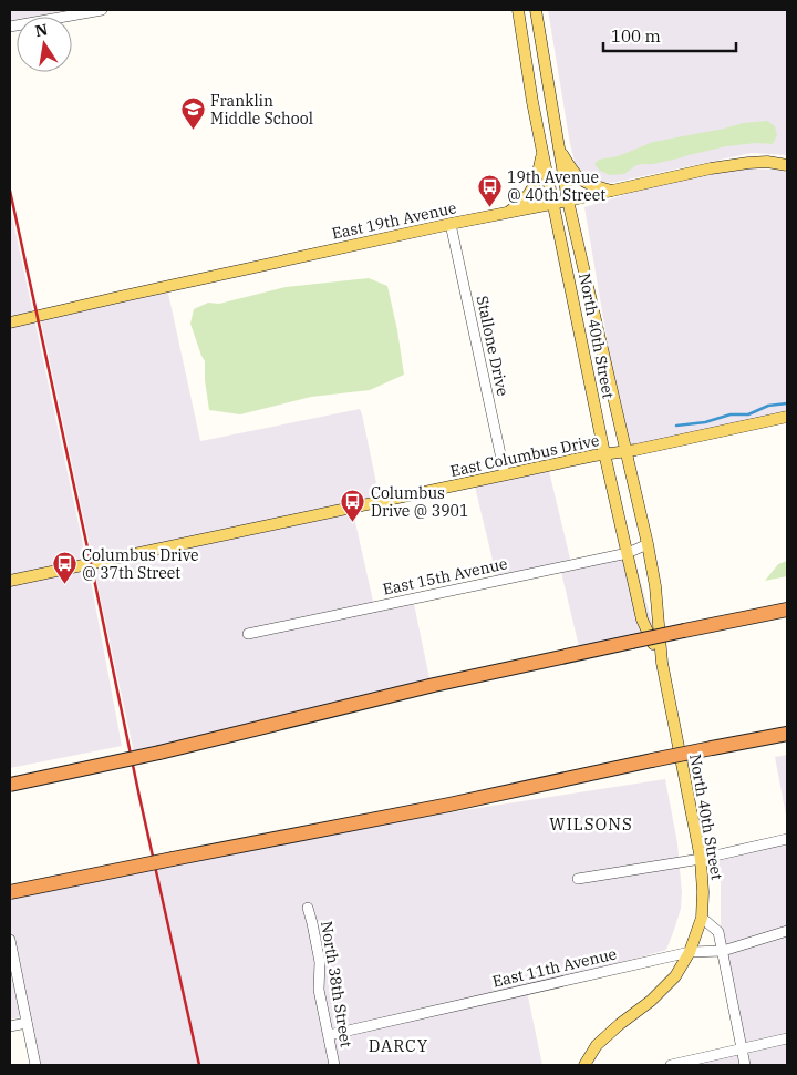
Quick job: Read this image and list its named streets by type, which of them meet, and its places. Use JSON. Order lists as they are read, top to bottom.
{
  "streets": {
    "main road": ["East 19th Avenue", "North 40th Street", "East Columbus Drive"],
    "street": [
      "Stallone Drive",
      "East 15th Avenue",
      "East 11th Avenue",
      "North 38th Street"
    ]
  },
  "crossings": [
    ["East 19th Avenue", "North 40th Street"],
    ["East 19th Avenue", "Stallone Drive"],
    ["North 40th Street", "East Columbus Drive"],
    ["North 40th Street", "East 15th Avenue"],
    ["North 40th Street", "East 11th Avenue"],
    ["Stallone Drive", "East Columbus Drive"],
    ["East 11th Avenue", "North 38th Street"]
  ],
  "districts": ["WILSONS", "DARCY"],
  "places": {
    "school or university": ["Franklin Middle School"],
    "bus stop": ["19th Avenue @ 40th Street", "Columbus Drive @ 3901", "Columbus Drive @ 37th Street"]
  },
  "scale_bar": "100 m",
  "north": "top"
}
